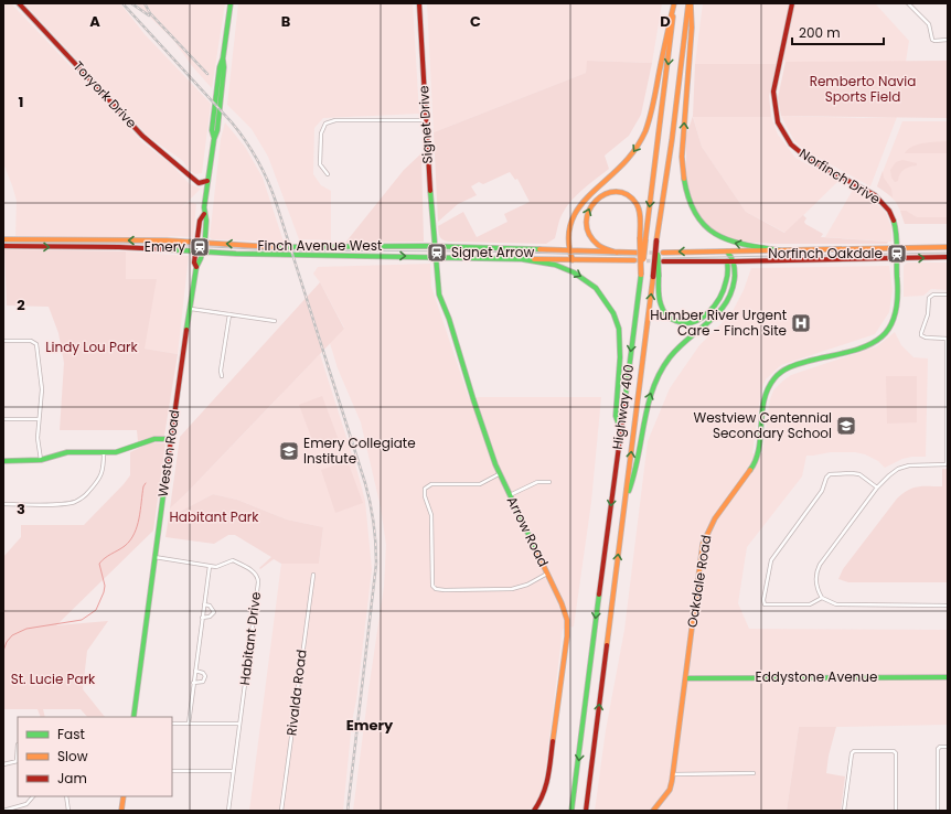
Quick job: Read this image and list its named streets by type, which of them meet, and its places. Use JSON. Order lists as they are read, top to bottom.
{
  "streets": {
    "main road": [
      "Toryork Drive",
      "Signet Drive",
      "Norfinch Drive",
      "Finch Avenue West",
      "Highway 400",
      "Weston Road",
      "Arrow Road",
      "Oakdale Road",
      "Eddystone Avenue"
    ],
    "street": ["Habitant Drive", "Rivalda Road"]
  },
  "crossings": [
    ["Toryork Drive", "Weston Road"],
    ["Signet Drive", "Finch Avenue West"],
    ["Signet Drive", "Arrow Road"],
    ["Norfinch Drive", "Oakdale Road"],
    ["Finch Avenue West", "Weston Road"],
    ["Finch Avenue West", "Arrow Road"],
    ["Weston Road", "Habitant Drive"],
    ["Oakdale Road", "Eddystone Avenue"]
  ],
  "districts": ["Emery"],
  "parks": [
    "Remberto Navia Sports Field",
    "Lindy Lou Park",
    "Habitant Park",
    "St. Lucie Park"
  ],
  "places": {
    "station": ["Emery", "Signet Arrow", "Norfinch Oakdale"],
    "hospital": ["Humber River Urgent Care - Finch Site"],
    "school or university": ["Westview Centennial Secondary School", "Emery Collegiate Institute"]
  },
  "legend": ["Fast", "Slow", "Jam"],
  "scale_bar": "200 m",
  "grid": {
    "columns": [
      "A",
      "B",
      "C",
      "D"
    ],
    "rows": ["1", "2", "3"]
  }
}
